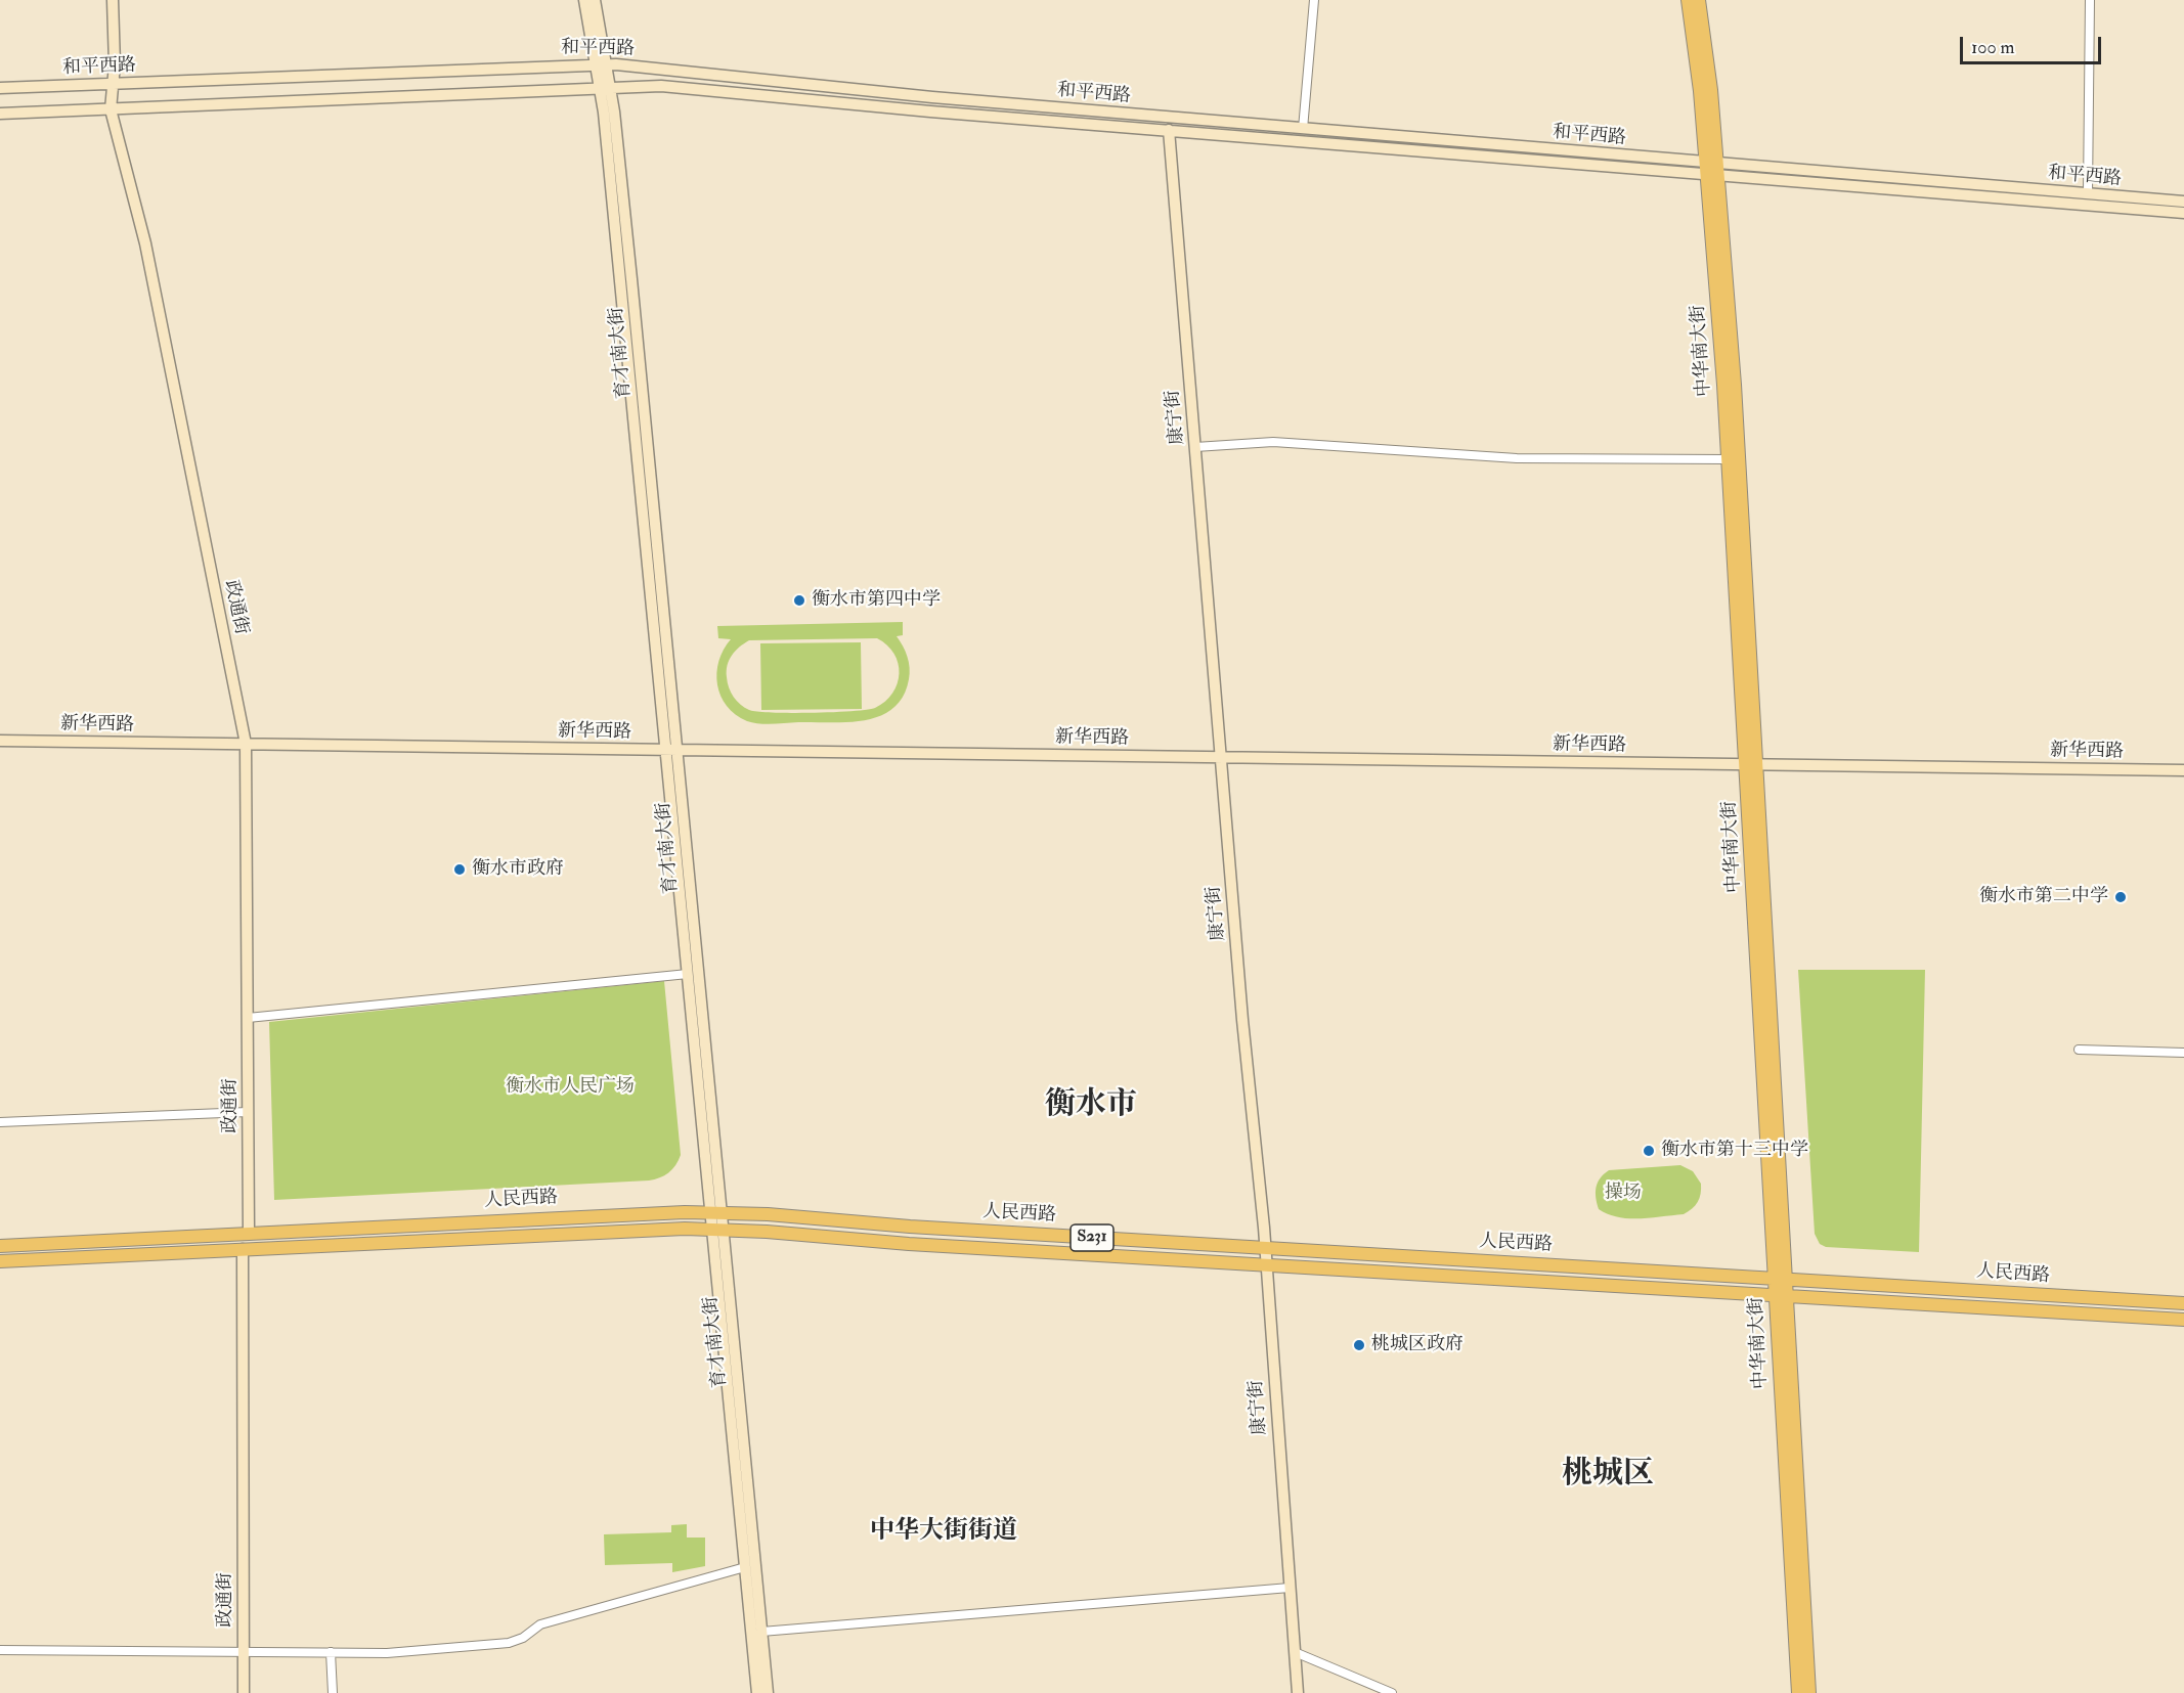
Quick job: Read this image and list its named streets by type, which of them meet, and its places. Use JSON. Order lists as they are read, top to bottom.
{
  "streets": {
    "main road": [
      "和平西路",
      "中华南大街",
      "育才南大街",
      "康宁街",
      "政通街",
      "新华西路",
      "人民西路",
      "S231"
    ]
  },
  "crossings": [
    ["和平西路", "中华南大街"],
    ["和平西路", "育才南大街"],
    ["和平西路", "康宁街"],
    ["和平西路", "政通街"],
    ["中华南大街", "新华西路"],
    ["中华南大街", "人民西路"],
    ["育才南大街", "新华西路"],
    ["育才南大街", "人民西路"],
    ["康宁街", "新华西路"],
    ["康宁街", "人民西路"],
    ["政通街", "新华西路"],
    ["政通街", "人民西路"]
  ],
  "districts": ["衡水市", "桃城区", "中华大街街道"],
  "parks": ["衡水市人民广场", "操场"],
  "places": [
    "衡水市第四中学",
    "衡水市政府",
    "衡水市第二中学",
    "衡水市第十三中学",
    "桃城区政府"
  ],
  "scale_bar": "100 m"
}
